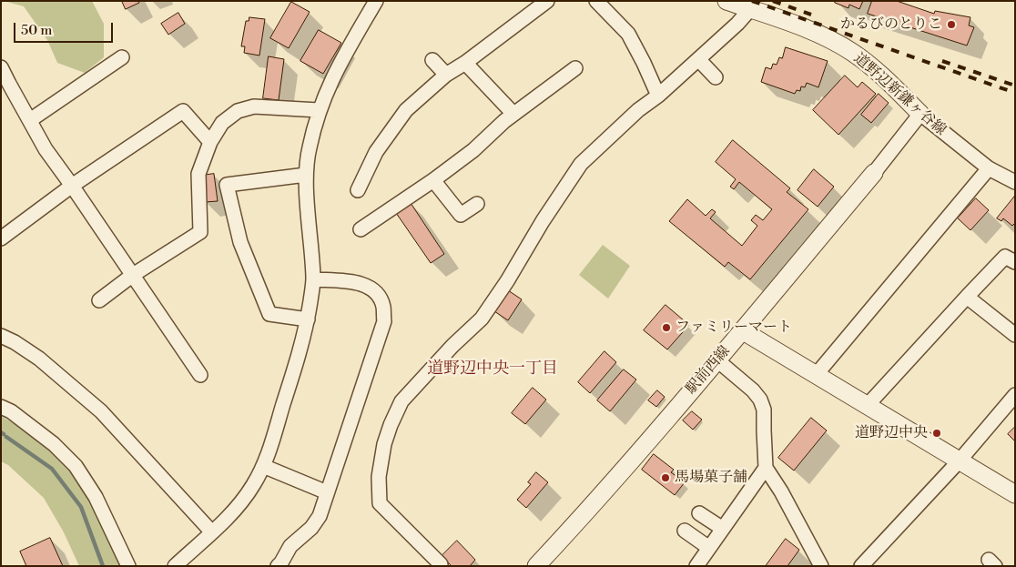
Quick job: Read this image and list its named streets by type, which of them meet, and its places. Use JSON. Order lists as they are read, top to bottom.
{
  "streets": {
    "street": ["道野辺新鎌ヶ谷線", "駅前西線"]
  },
  "districts": ["道野辺中央一丁目"],
  "places": [
    "かるびのとりこ",
    "ファミリーマート",
    "道野辺中央",
    "馬場菓子舗"
  ],
  "scale_bar": "50 m"
}
